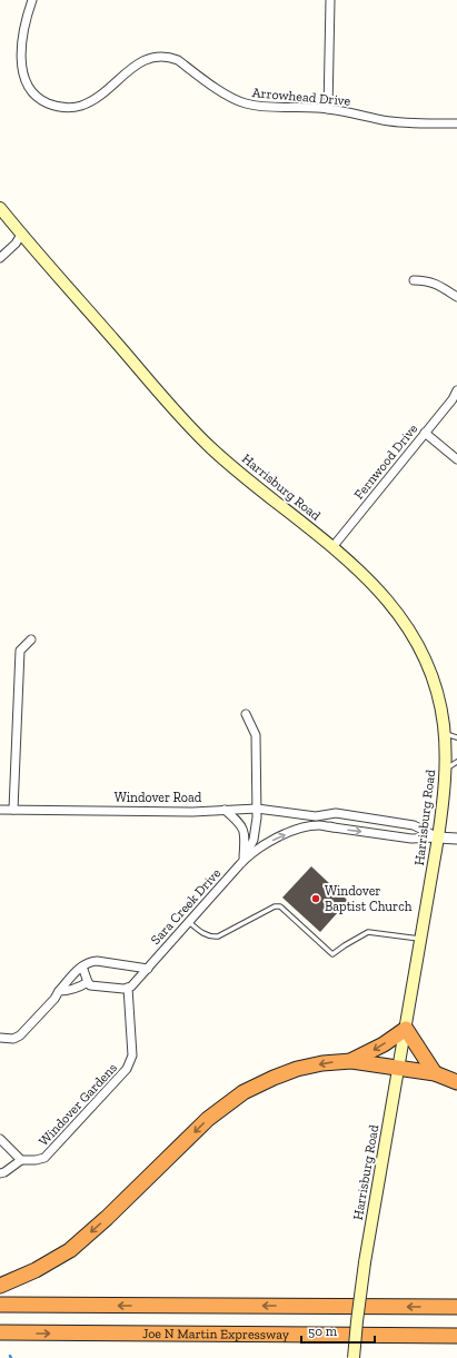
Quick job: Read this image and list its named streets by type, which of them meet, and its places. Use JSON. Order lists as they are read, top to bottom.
{
  "streets": {
    "highway": ["Joe N Martin Expressway"],
    "main road": ["Harrisburg Road"],
    "street": [
      "Arrowhead Drive",
      "Fernwood Drive",
      "Windover Road",
      "Sara Creek Drive",
      "Windover Gardens"
    ]
  },
  "crossings": [
    ["Fernwood Drive", "Harrisburg Road"],
    ["Harrisburg Road", "Windover Road"],
    ["Windover Road", "Sara Creek Drive"]
  ],
  "places": ["Windover Baptist Church"],
  "scale_bar": "50 m"
}
